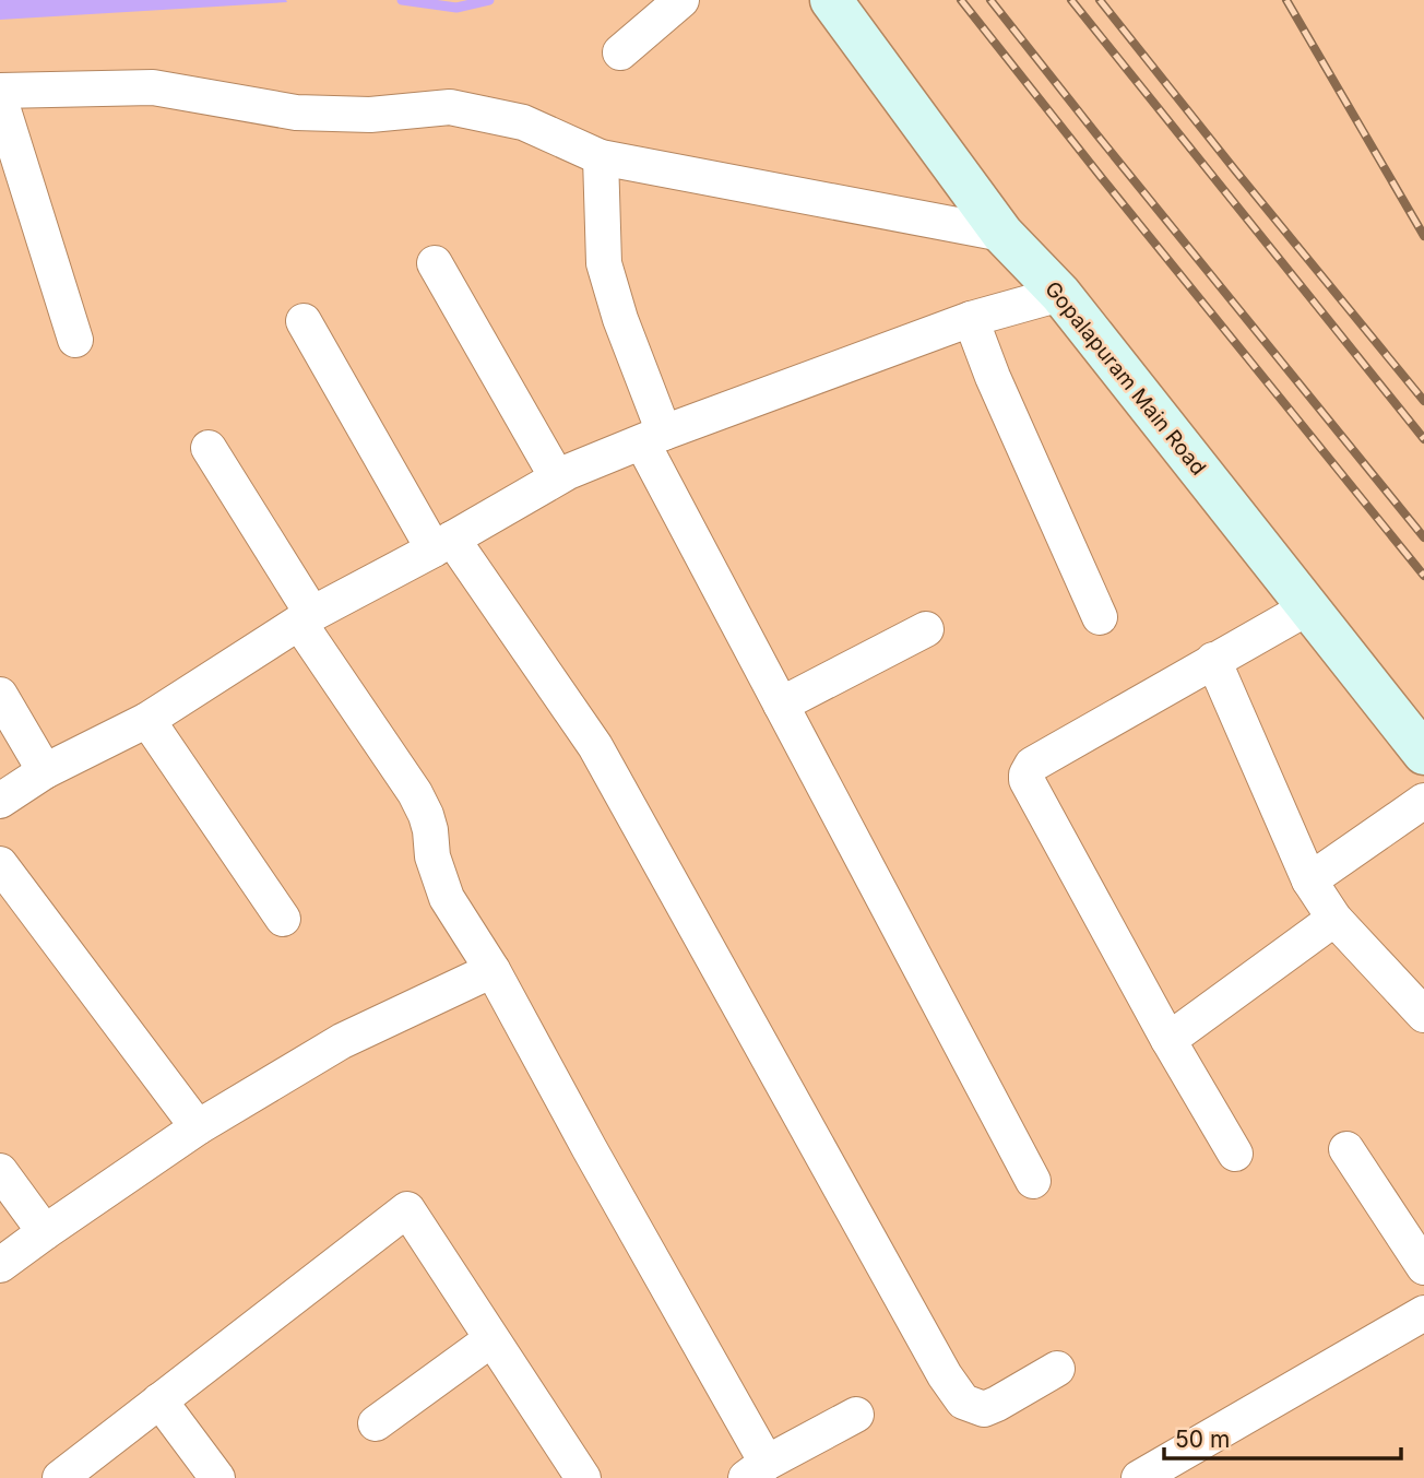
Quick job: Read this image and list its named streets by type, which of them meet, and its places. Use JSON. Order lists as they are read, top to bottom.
{
  "streets": {
    "street": ["Gopalapuram Main Road"]
  },
  "scale_bar": "50 m"
}
